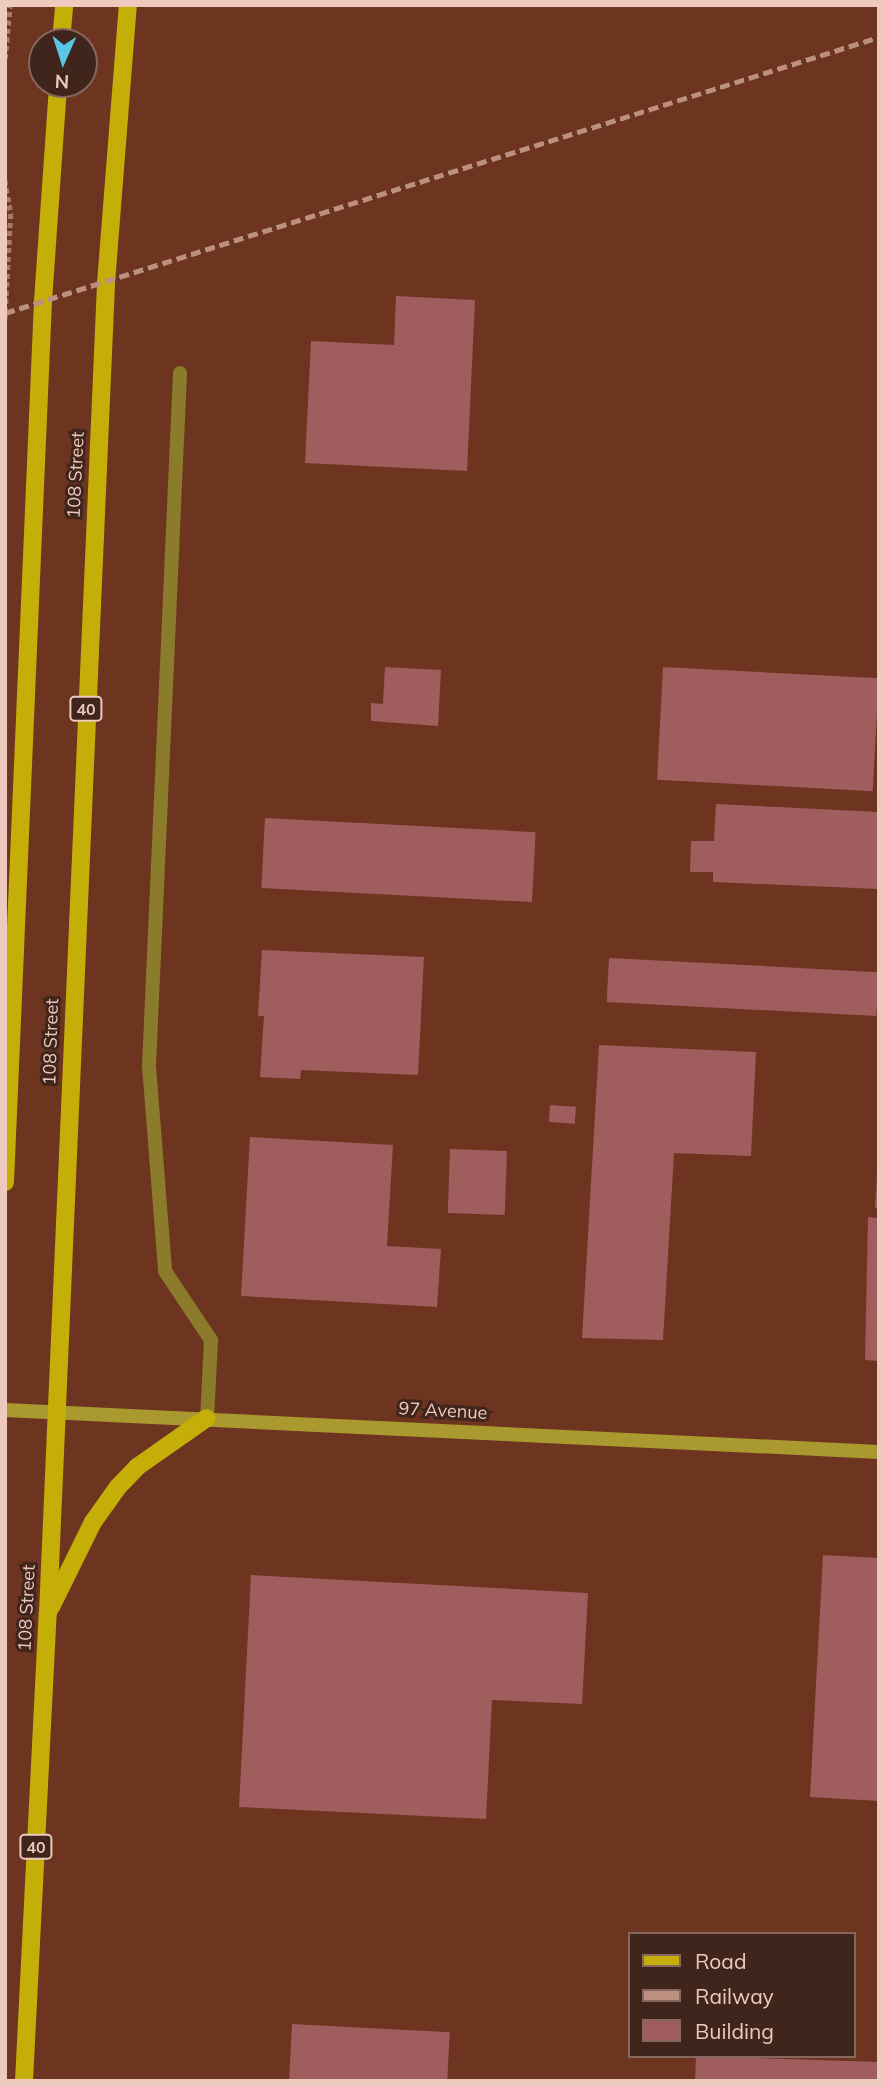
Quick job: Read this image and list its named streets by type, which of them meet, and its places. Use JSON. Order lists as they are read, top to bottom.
{
  "streets": {
    "main road": ["108 Street", "40"],
    "street": ["97 Avenue"]
  },
  "crossings": [
    ["108 Street", "97 Avenue"]
  ],
  "legend": ["Road", "Railway", "Building"],
  "north": "bottom"
}
